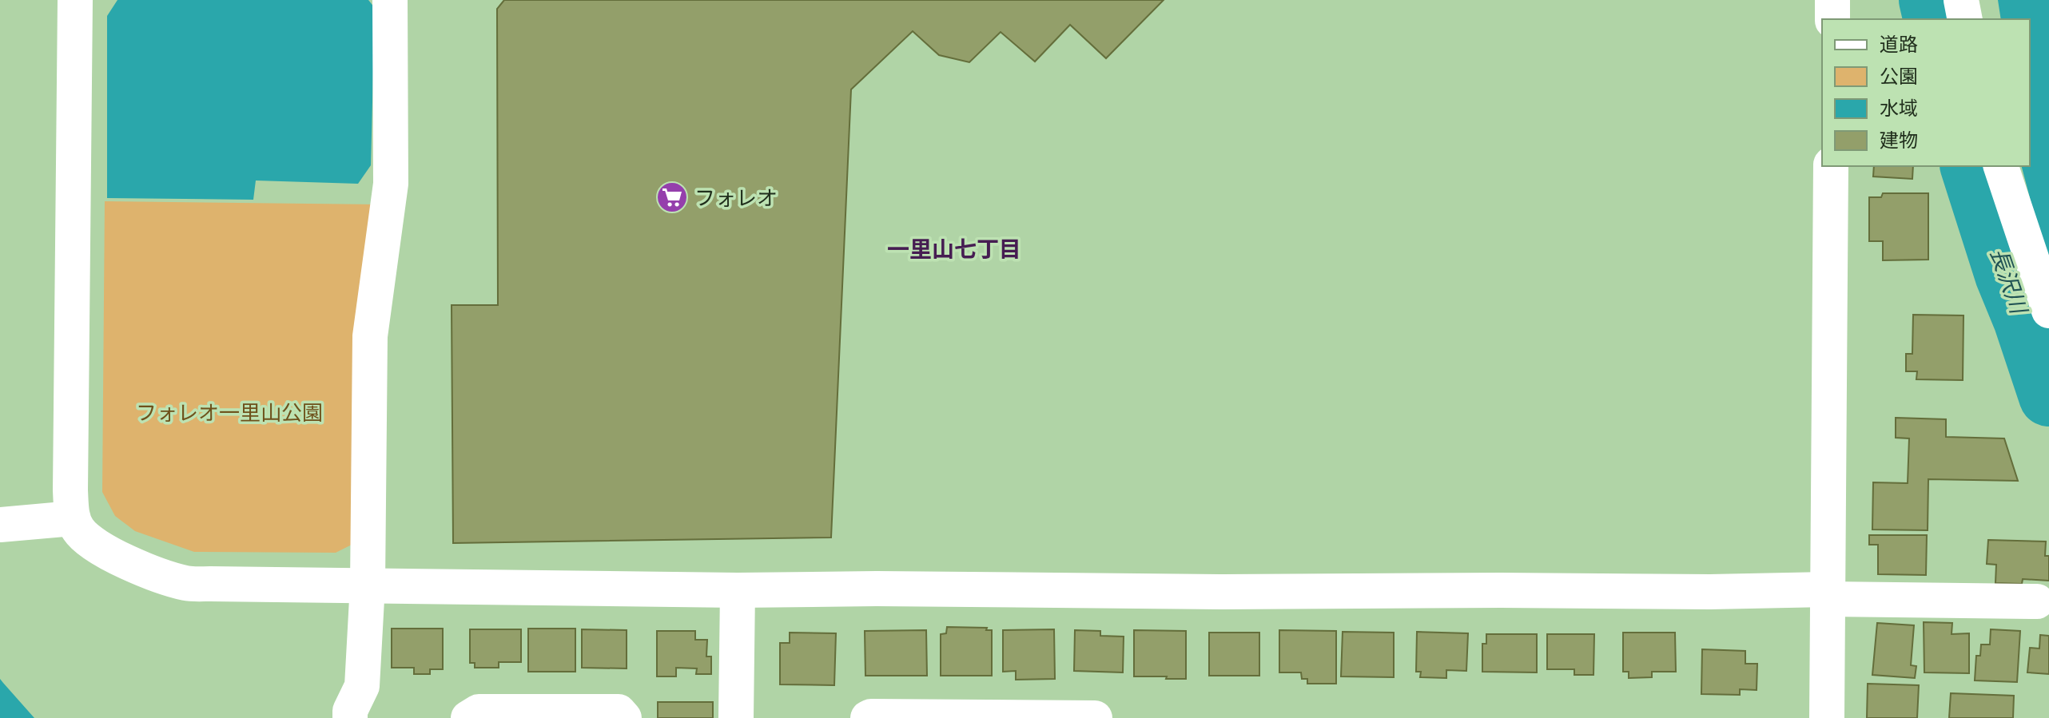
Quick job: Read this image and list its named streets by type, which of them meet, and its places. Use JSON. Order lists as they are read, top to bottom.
{
  "districts": ["一里山七丁目"],
  "water": ["長沢川"],
  "parks": ["フォレオ一里山公園"],
  "places": {
    "supermarket": ["フォレオ"]
  },
  "legend": [
    "道路",
    "公園",
    "水域",
    "建物"
  ]
}
